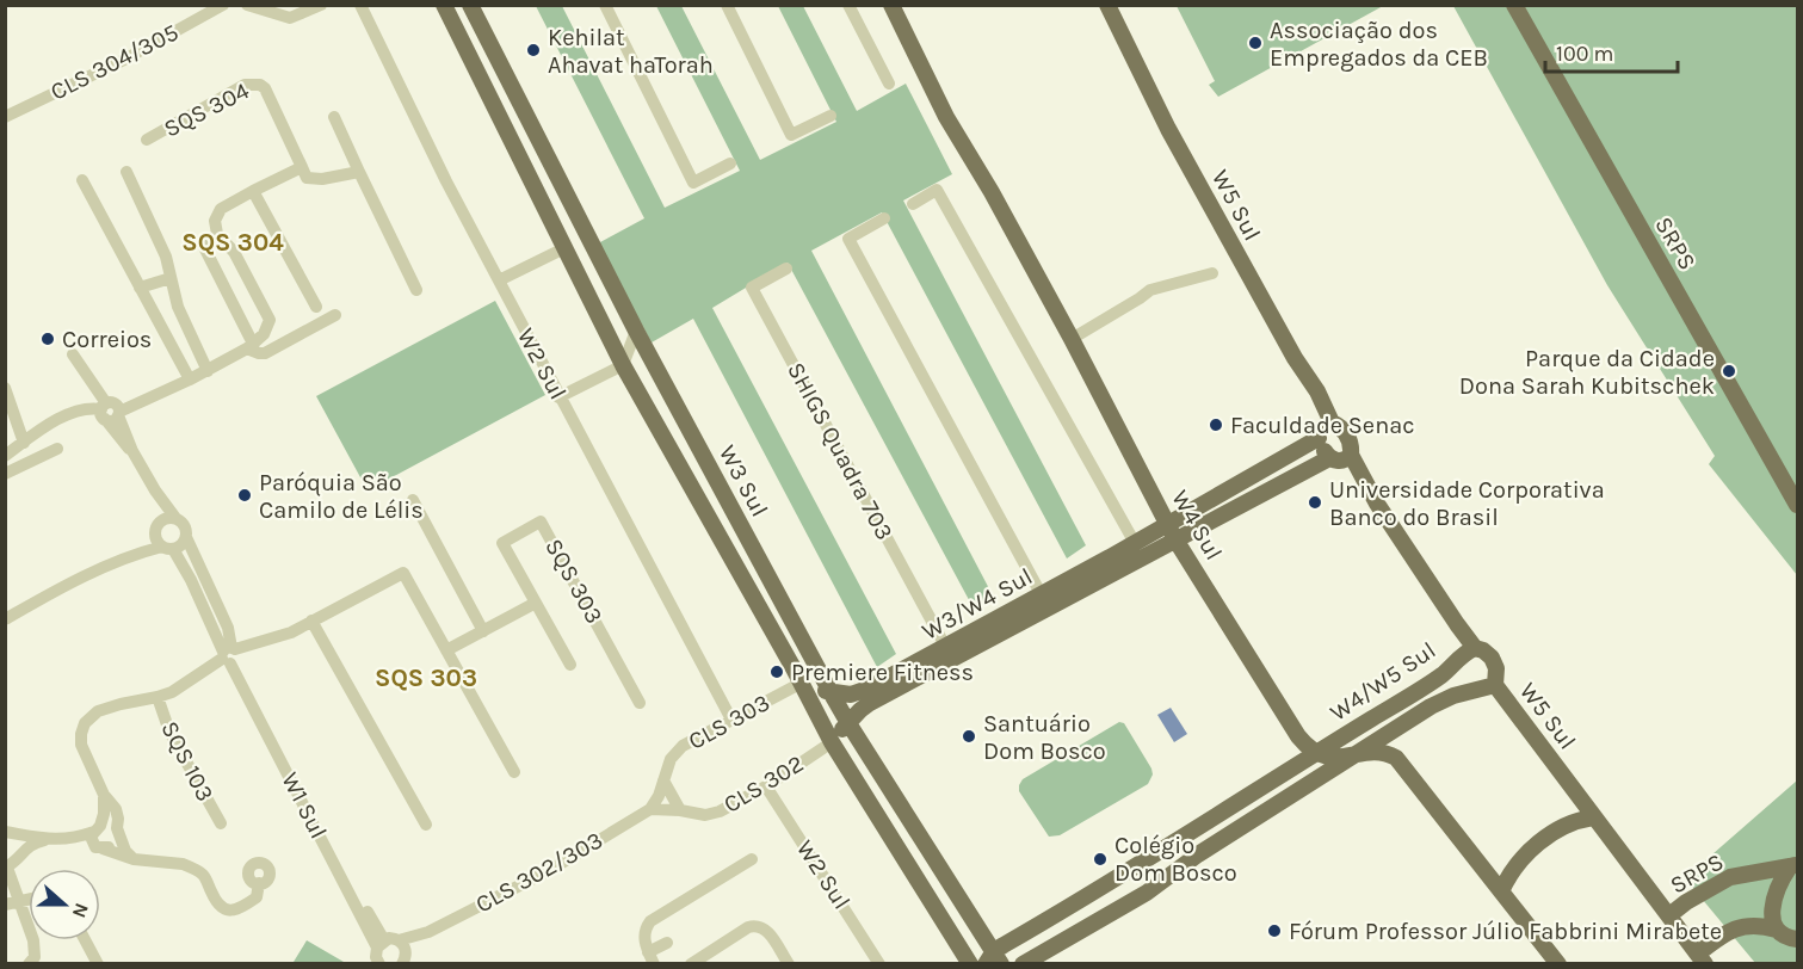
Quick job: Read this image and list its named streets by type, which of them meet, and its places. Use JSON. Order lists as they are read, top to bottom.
{
  "streets": {
    "main road": [
      "W5 Sul",
      "SRPS",
      "W3 Sul",
      "W4 Sul",
      "W3/W4 Sul",
      "W4/W5 Sul"
    ],
    "street": [
      "CLS 304/305",
      "SQS 304",
      "W2 Sul",
      "SHIGS Quadra 703",
      "SQS 303",
      "CLS 303",
      "SQS 103",
      "CLS 302",
      "W1 Sul",
      "CLS 302/303"
    ]
  },
  "crossings": [
    ["W5 Sul", "SRPS"],
    ["W5 Sul", "W4/W5 Sul"],
    ["W2 Sul", "CLS 303"],
    ["W2 Sul", "CLS 302"],
    ["SHIGS Quadra 703", "W3/W4 Sul"],
    ["W3 Sul", "W3/W4 Sul"],
    ["W3 Sul", "CLS 303"],
    ["W3 Sul", "CLS 302"],
    ["W4 Sul", "W3/W4 Sul"],
    ["W4 Sul", "W4/W5 Sul"],
    ["W3/W4 Sul", "CLS 303"],
    ["W3/W4 Sul", "CLS 302"],
    ["CLS 303", "CLS 302"],
    ["CLS 303", "CLS 302/303"],
    ["SQS 103", "W1 Sul"],
    ["CLS 302", "CLS 302/303"],
    ["W1 Sul", "CLS 302/303"]
  ],
  "districts": ["SQS 304", "SQS 303"],
  "places": [
    "Associação dos Empregados da CEB",
    "Kehilat Ahavat haTorah",
    "Correios",
    "Parque da Cidade Dona Sarah Kubitschek",
    "Faculdade Senac",
    "Paróquia São Camilo de Lélis",
    "Universidade Corporativa Banco do Brasil",
    "Premiere Fitness",
    "Santuário Dom Bosco",
    "Colégio Dom Bosco",
    "Fórum Professor Júlio Fabbrini Mirabete"
  ],
  "scale_bar": "100 m",
  "north": "right"
}
